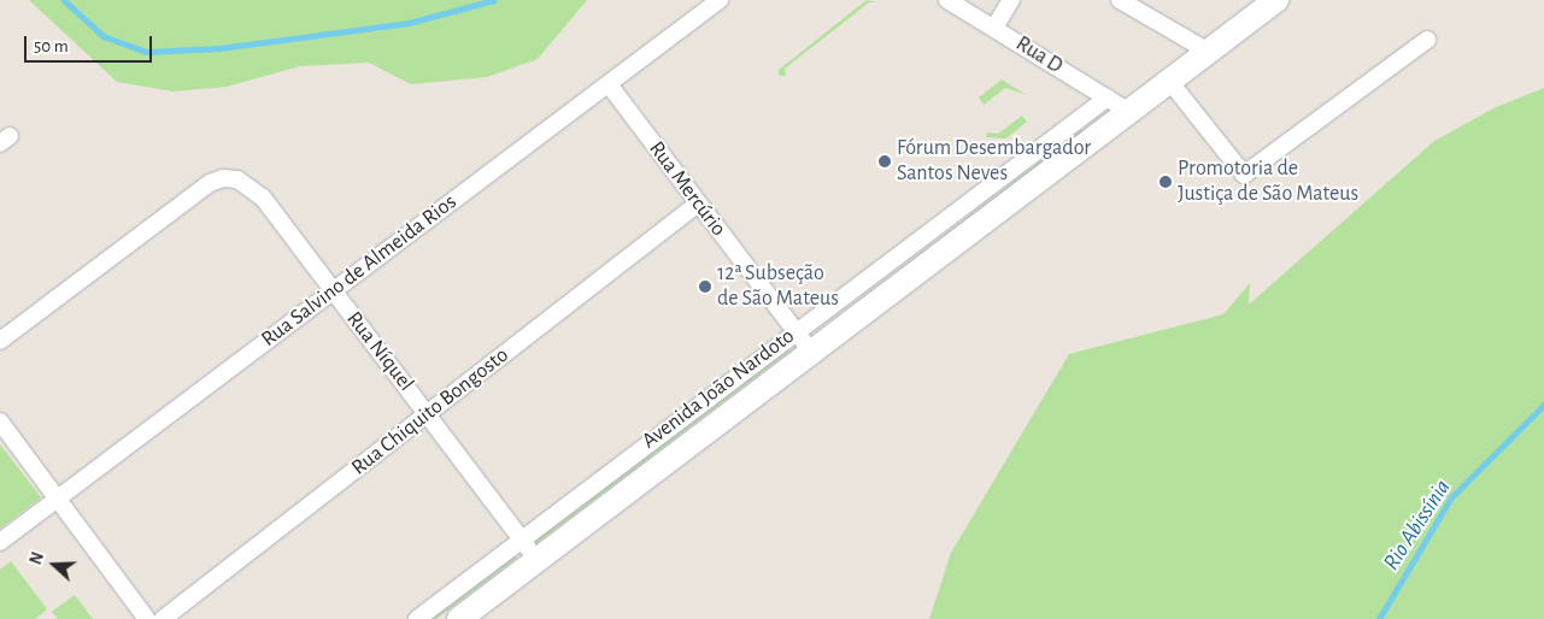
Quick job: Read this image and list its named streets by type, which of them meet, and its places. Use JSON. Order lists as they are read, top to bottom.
{
  "streets": {
    "street": [
      "Rua D",
      "Rua Mercúrio",
      "Rua Salvino de Almeida Rios",
      "Rua Níquel",
      "Avenida João Nardoto",
      "Rua Chiquito Bongosto"
    ]
  },
  "crossings": [
    ["Rua D", "Avenida João Nardoto"],
    ["Rua Mercúrio", "Rua Salvino de Almeida Rios"],
    ["Rua Mercúrio", "Avenida João Nardoto"],
    ["Rua Mercúrio", "Rua Chiquito Bongosto"],
    ["Rua Salvino de Almeida Rios", "Rua Níquel"],
    ["Rua Níquel", "Avenida João Nardoto"],
    ["Rua Níquel", "Rua Chiquito Bongosto"]
  ],
  "water": ["Rio Abissínia"],
  "places": ["Fórum Desembargador Santos Neves", "Promotoria de Justiça de São Mateus", "12ª Subseção de São Mateus"],
  "scale_bar": "50 m",
  "north": "left"
}
